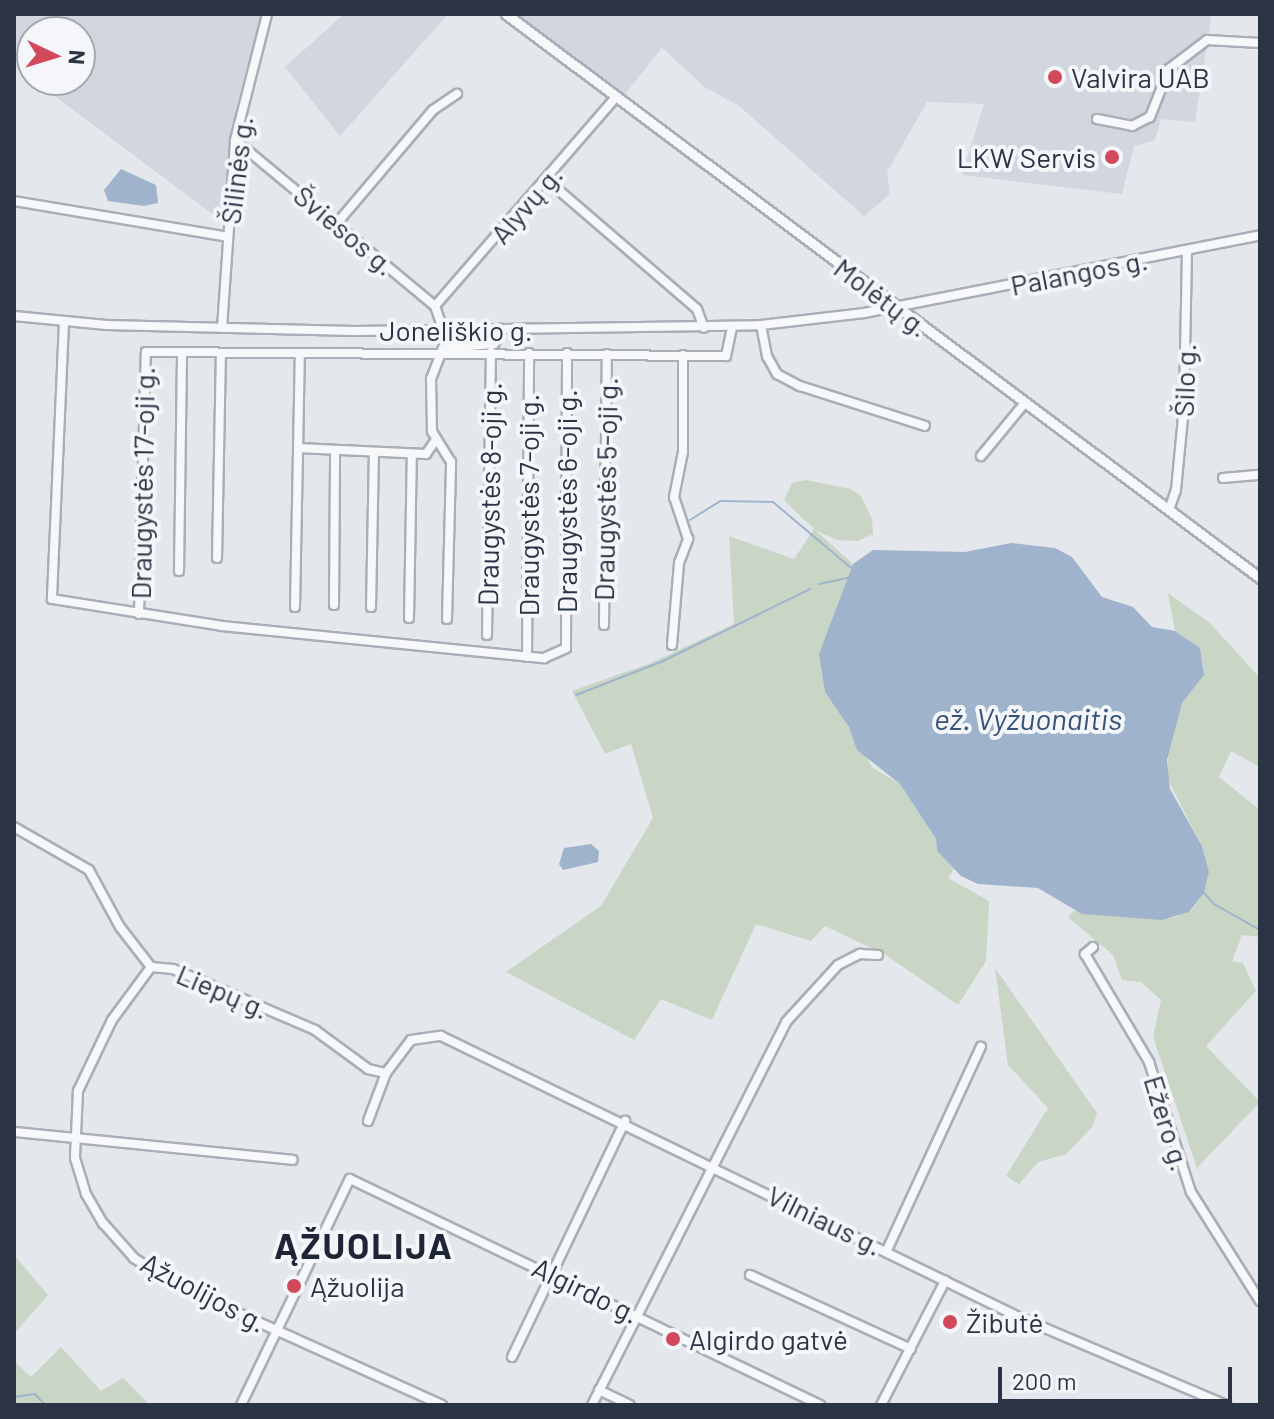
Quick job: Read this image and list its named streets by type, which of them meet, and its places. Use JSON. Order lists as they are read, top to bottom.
{
  "streets": {
    "street": [
      "Šilinės g.",
      "Alyvų g.",
      "Šviesos g.",
      "Palangos g.",
      "Molėtų g.",
      "Joneliškio g.",
      "Šilo g.",
      "Draugystės 17-oji g.",
      "Draugystės 5-oji g.",
      "Draugystės 8-oji g.",
      "Draugystės 6-oji g.",
      "Draugystės 7-oji g.",
      "Liepų g.",
      "Ežero g.",
      "Vilniaus g.",
      "Algirdo g.",
      "Ąžuolijos g."
    ]
  },
  "crossings": [
    ["Šilinės g.", "Šviesos g."],
    ["Šilinės g.", "Joneliškio g."],
    ["Alyvų g.", "Šviesos g."],
    ["Alyvų g.", "Molėtų g."],
    ["Šviesos g.", "Joneliškio g."],
    ["Palangos g.", "Molėtų g."],
    ["Palangos g.", "Joneliškio g."],
    ["Palangos g.", "Šilo g."],
    ["Molėtų g.", "Joneliškio g."],
    ["Molėtų g.", "Šilo g."],
    ["Joneliškio g.", "Draugystės 8-oji g."],
    ["Draugystės 6-oji g.", "Draugystės 7-oji g."],
    ["Liepų g.", "Vilniaus g."],
    ["Liepų g.", "Ąžuolijos g."],
    ["Algirdo g.", "Ąžuolijos g."]
  ],
  "districts": ["ĄŽUOLIJA"],
  "water": ["ež. Vyžuonaitis"],
  "places": [
    "Valvira UAB",
    "LKW Servis",
    "Ąžuolija",
    "Žibutė",
    "Algirdo gatvė"
  ],
  "scale_bar": "200 m",
  "north": "right"
}
